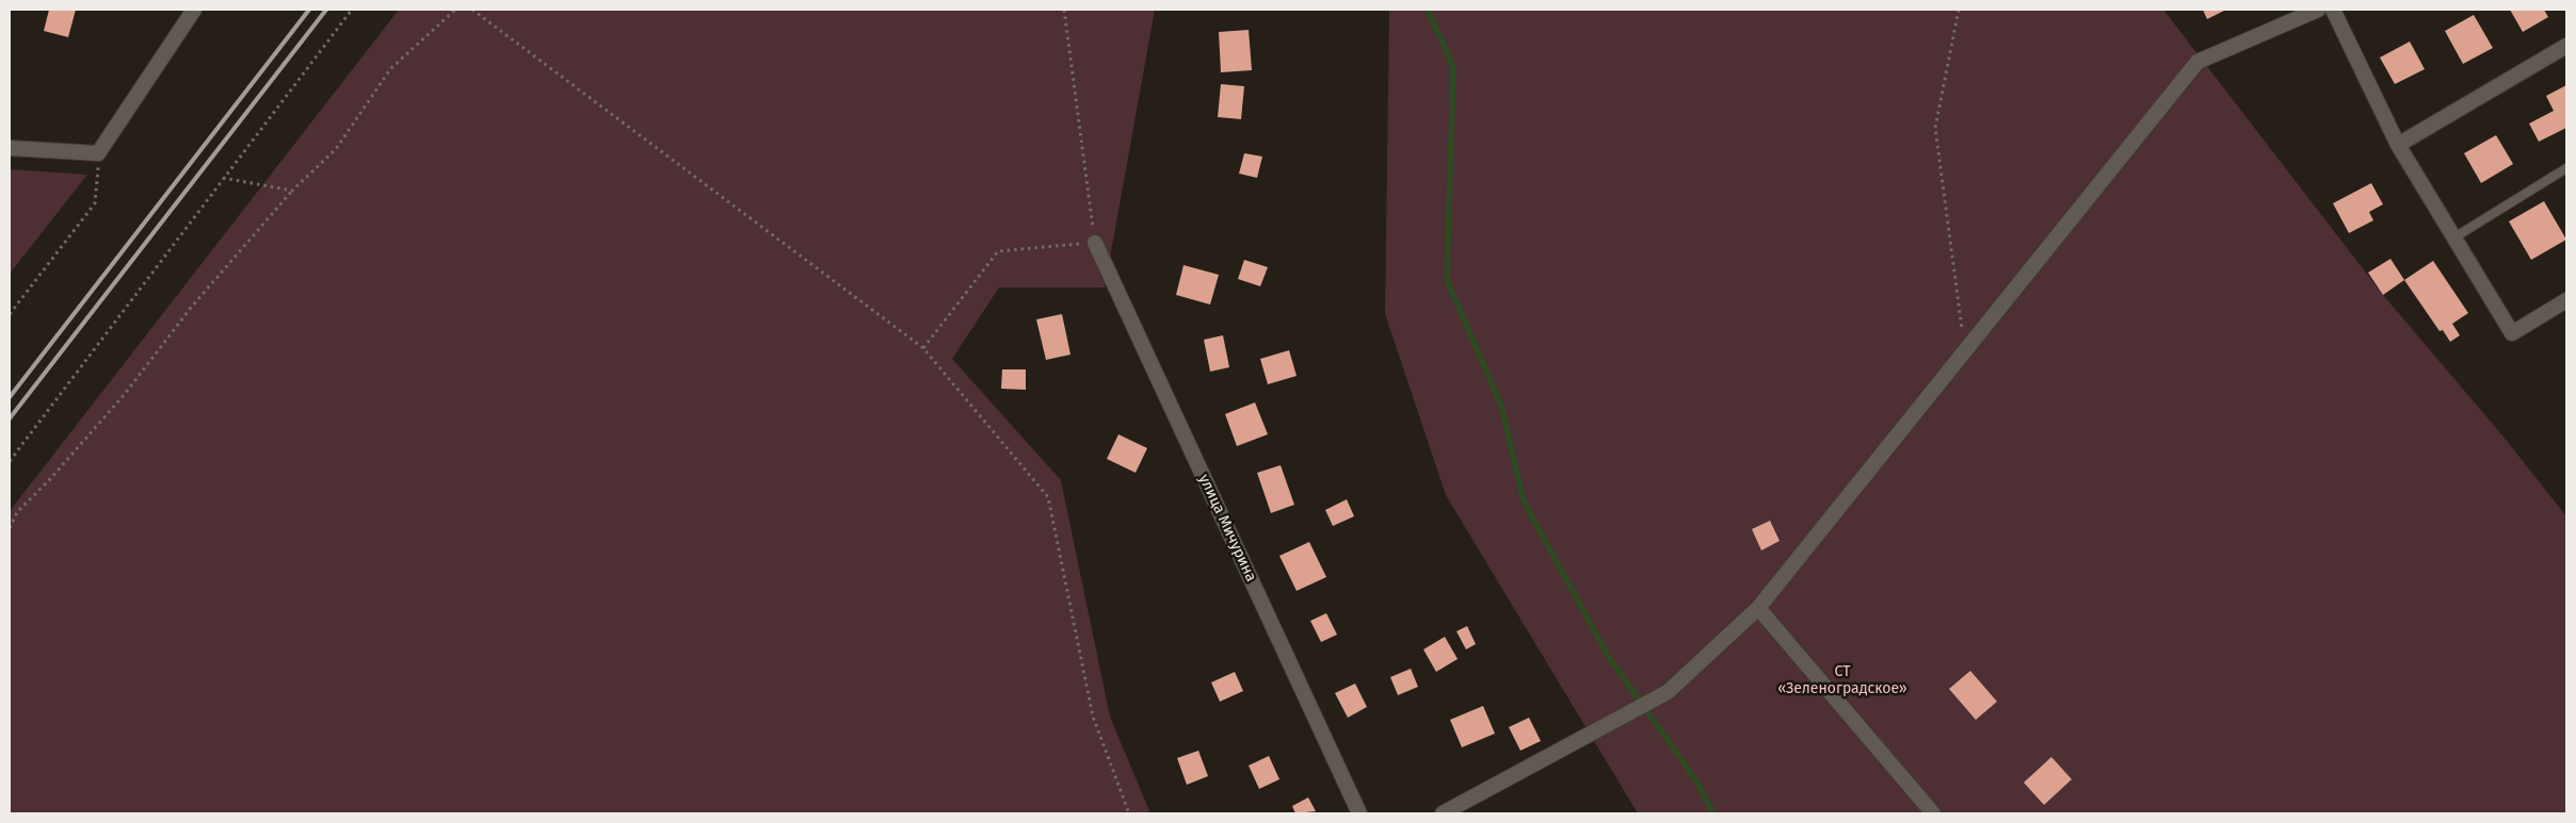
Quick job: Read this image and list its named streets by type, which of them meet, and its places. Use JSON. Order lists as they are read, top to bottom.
{
  "streets": {
    "street": ["улица Мичурина"]
  },
  "parks": ["СТ «Зеленоградское»"]
}
